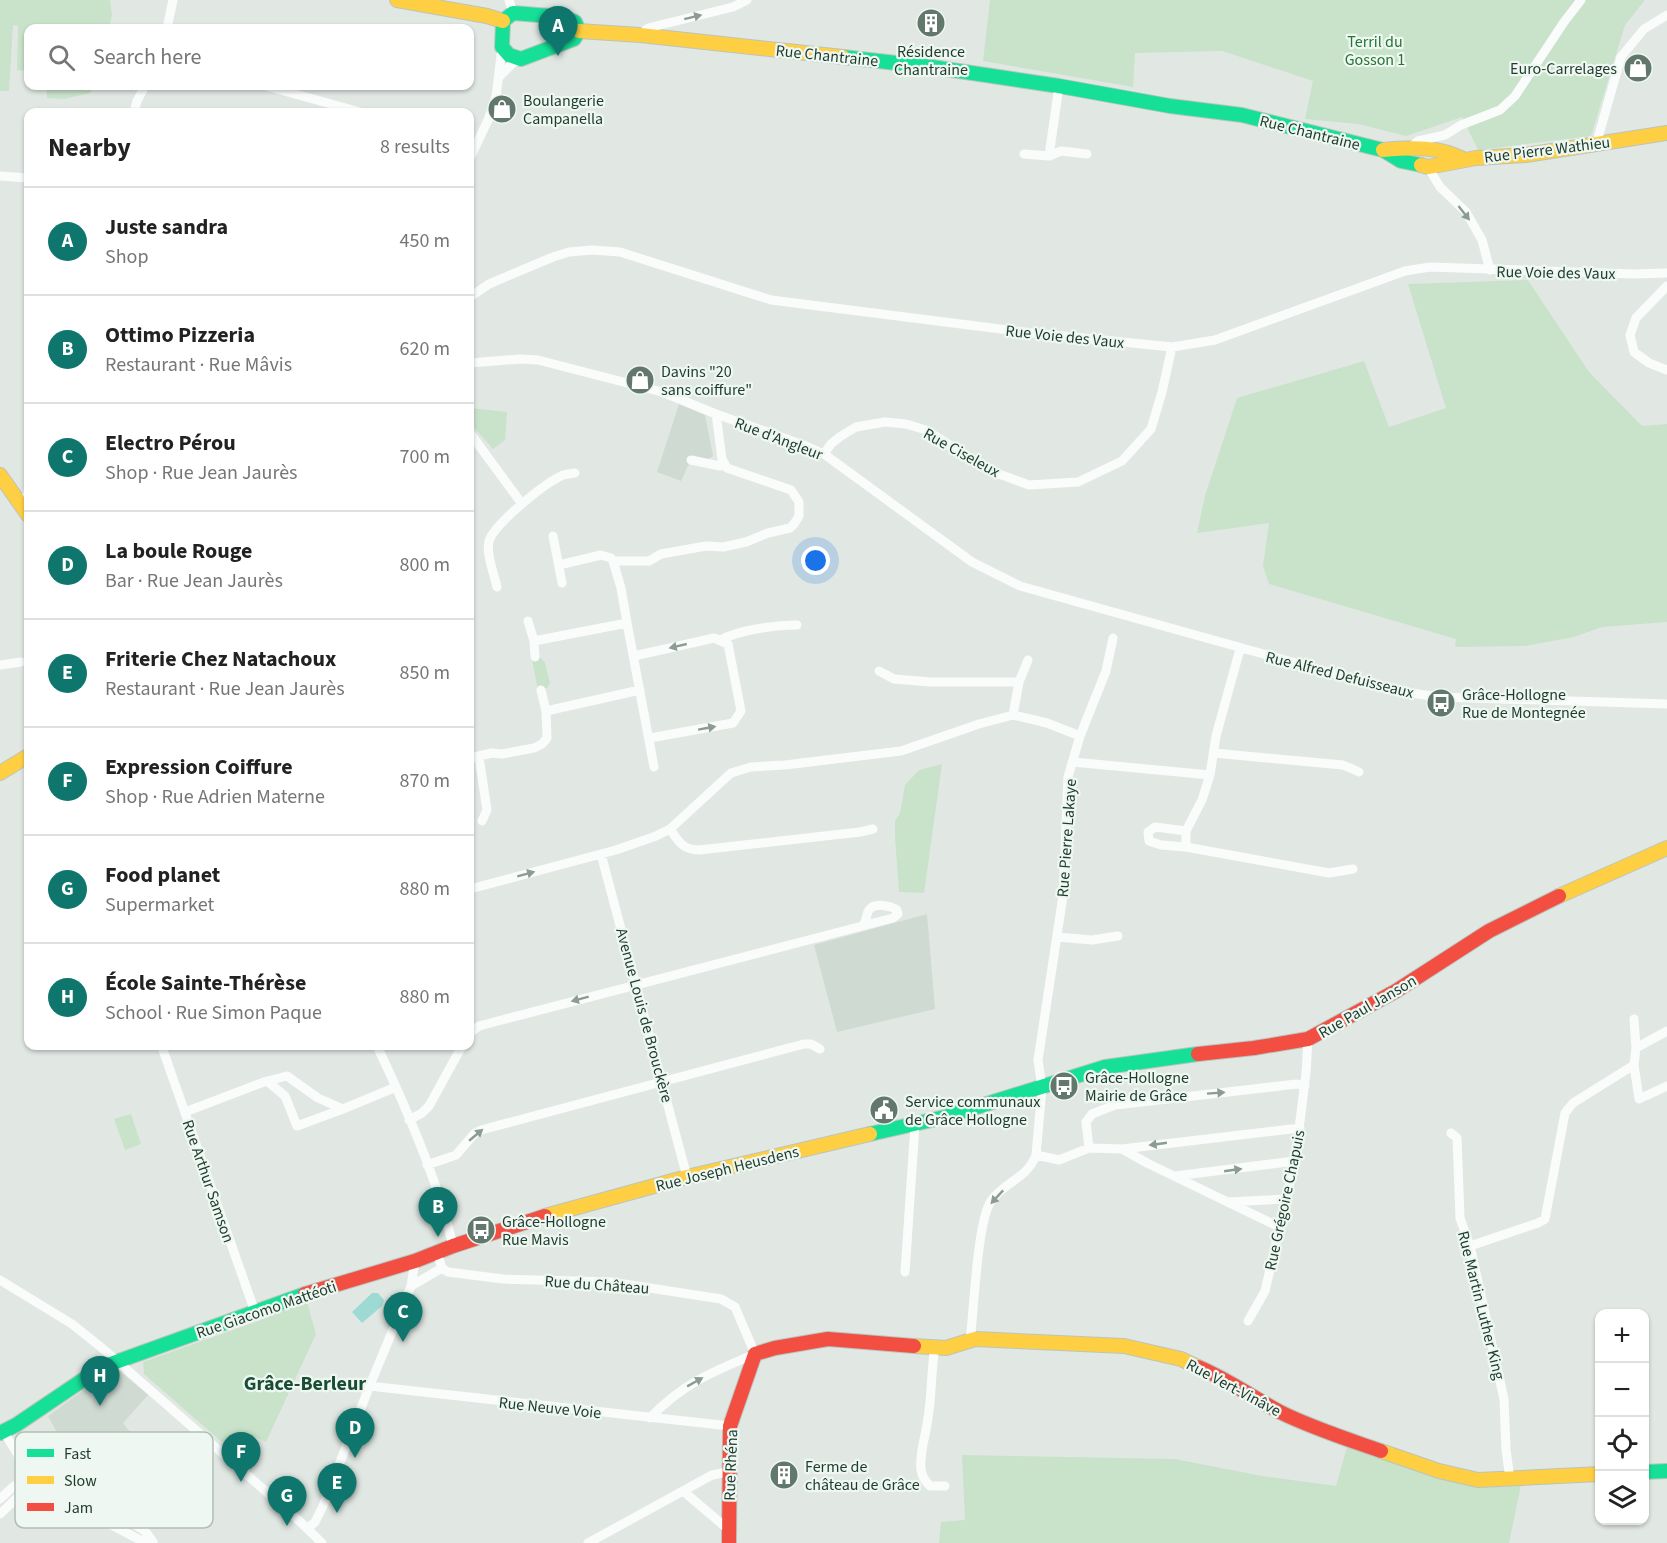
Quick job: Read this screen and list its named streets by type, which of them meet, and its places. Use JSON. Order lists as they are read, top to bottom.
{
  "streets": {
    "street": [
      "Rue Chantraine",
      "Rue Pierre Wathieu",
      "Rue Voie des Vaux",
      "Rue d'Angleur",
      "Rue Ciseleux",
      "Rue Alfred Defuisseaux",
      "Rue Pierre Lakaye",
      "Rue Paul Janson",
      "Avenue Louis de Brouckère",
      "Rue Joseph Heusdens",
      "Rue Arthur Samson",
      "Rue Grégoire Chapuis",
      "Rue du Château",
      "Rue Martin Luther King",
      "Rue Giacomo Mattéoti",
      "Rue Vert-Vinâve",
      "Rue Neuve Voie",
      "Rue Rhéna"
    ]
  },
  "crossings": [
    ["Rue Chantraine", "Rue Pierre Wathieu"],
    ["Rue Voie des Vaux", "Rue Ciseleux"],
    ["Rue d'Angleur", "Rue Ciseleux"],
    ["Rue d'Angleur", "Rue Alfred Defuisseaux"],
    ["Rue Pierre Lakaye", "Rue Paul Janson"],
    ["Rue Pierre Lakaye", "Rue Joseph Heusdens"],
    ["Rue Paul Janson", "Rue Joseph Heusdens"],
    ["Rue Paul Janson", "Rue Grégoire Chapuis"],
    ["Avenue Louis de Brouckère", "Rue Joseph Heusdens"],
    ["Rue Joseph Heusdens", "Rue Giacomo Mattéoti"],
    ["Rue Arthur Samson", "Rue Giacomo Mattéoti"],
    ["Rue du Château", "Rue Vert-Vinâve"],
    ["Rue du Château", "Rue Rhéna"],
    ["Rue Martin Luther King", "Rue Vert-Vinâve"],
    ["Rue Vert-Vinâve", "Rue Rhéna"],
    ["Rue Neuve Voie", "Rue Rhéna"]
  ],
  "districts": ["Grâce-Berleur"],
  "parks": ["Terril du Gosson 1"],
  "places": {
    "building": ["Résidence Chantraine", "Ferme de château de Grâce"],
    "shop": ["Euro-Carrelages", "Boulangerie Campanella", "Davins \"20 sans coiffure\""],
    "bus stop": ["Grâce-Hollogne Rue de Montegnée", "Grâce-Hollogne Mairie de Grâce", "Grâce-Hollogne Rue Mavis"],
    "public building": ["Service communaux de Grâce Hollogne"]
  },
  "legend": ["Fast", "Slow", "Jam"],
  "page": {
    "pins": [
      "A",
      "B",
      "C",
      "H",
      "D",
      "F",
      "E",
      "G"
    ],
    "search": "Search here",
    "heading": ["Nearby", "8 results"],
    "list": [
      {
        "mark": "A",
        "name": "Juste sandra",
        "note": "Shop",
        "value": "450 m"
      },
      {
        "mark": "B",
        "name": "Ottimo Pizzeria",
        "note": "Restaurant · Rue Mâvis",
        "value": "620 m"
      },
      {
        "mark": "C",
        "name": "Electro Pérou",
        "note": "Shop · Rue Jean Jaurès",
        "value": "700 m"
      },
      {
        "mark": "D",
        "name": "La boule Rouge",
        "note": "Bar · Rue Jean Jaurès",
        "value": "800 m"
      },
      {
        "mark": "E",
        "name": "Friterie Chez Natachoux",
        "note": "Restaurant · Rue Jean Jaurès",
        "value": "850 m"
      },
      {
        "mark": "F",
        "name": "Expression Coiffure",
        "note": "Shop · Rue Adrien Materne",
        "value": "870 m"
      },
      {
        "mark": "G",
        "name": "Food planet",
        "note": "Supermarket",
        "value": "880 m"
      },
      {
        "mark": "H",
        "name": "École Sainte-Thérèse",
        "note": "School · Rue Simon Paque",
        "value": "880 m"
      }
    ],
    "map_buttons": ["+", "−"]
  }
}
